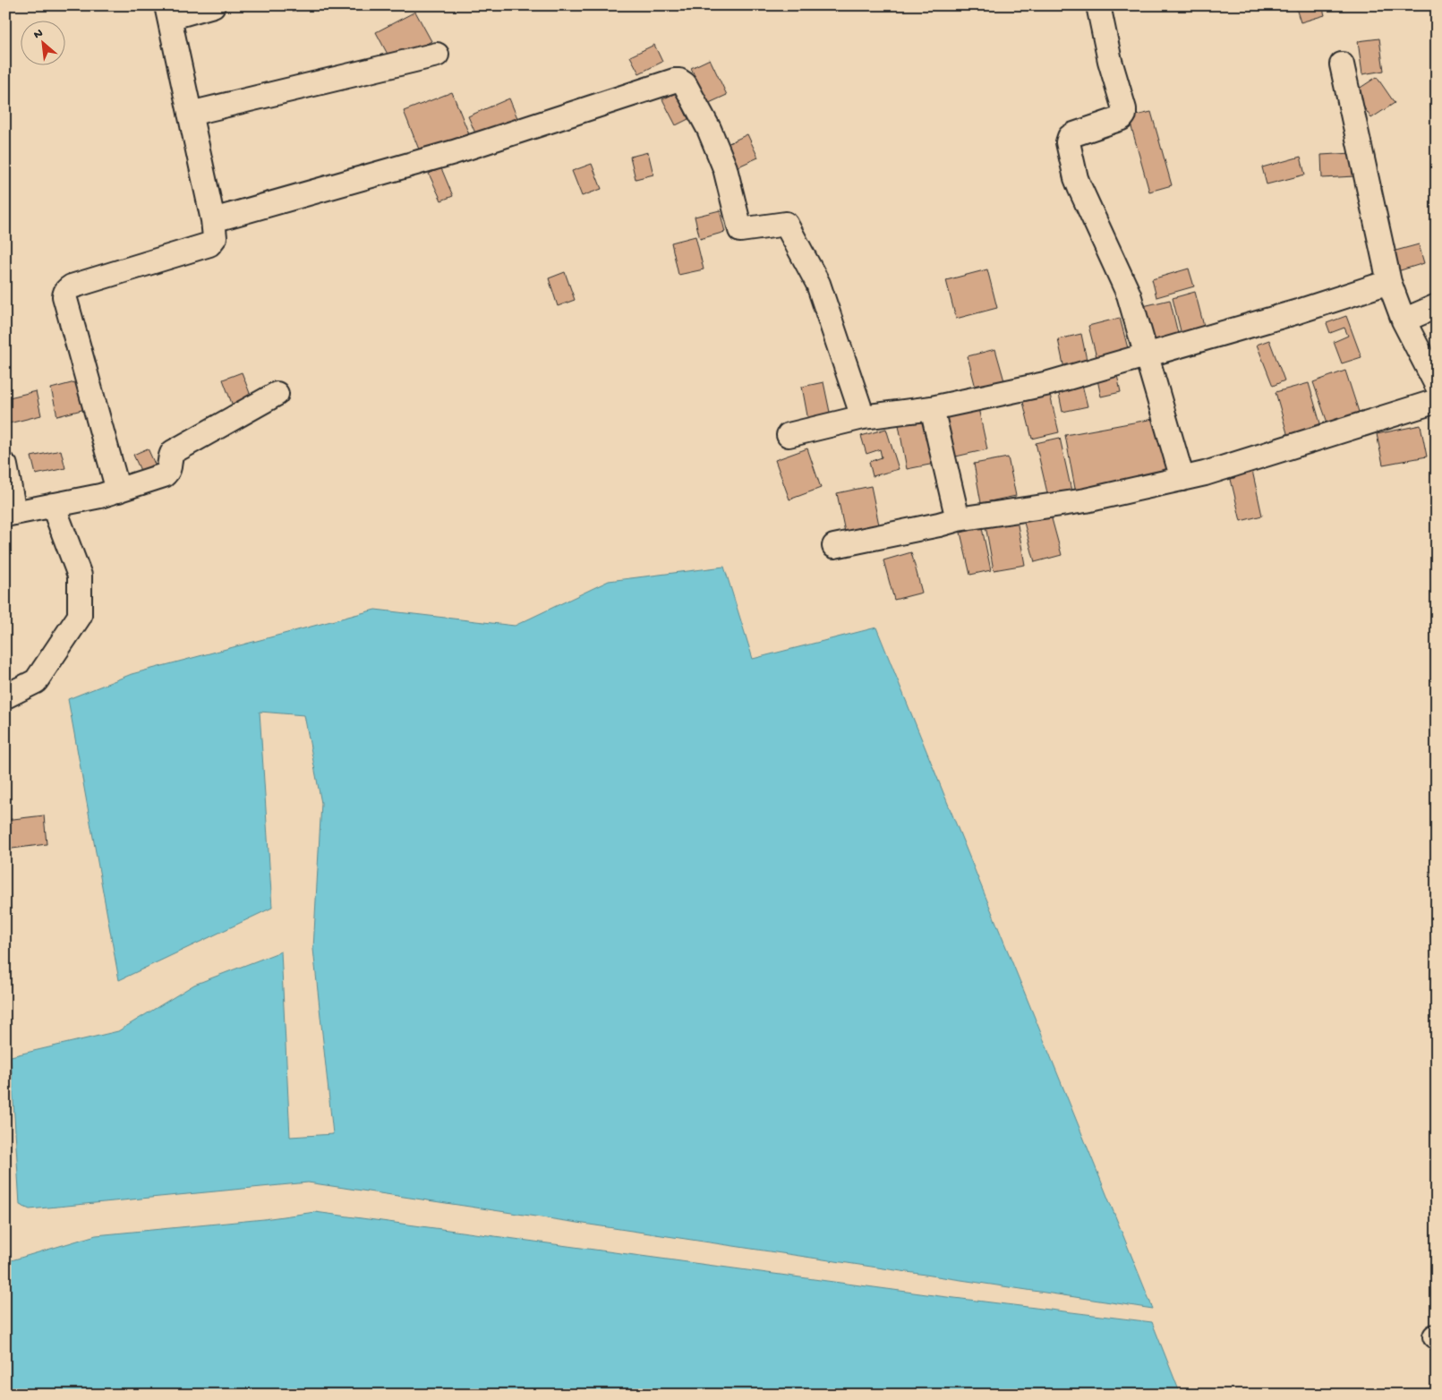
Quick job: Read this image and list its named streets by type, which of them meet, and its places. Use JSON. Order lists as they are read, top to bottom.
{
  "north": "top left"
}
